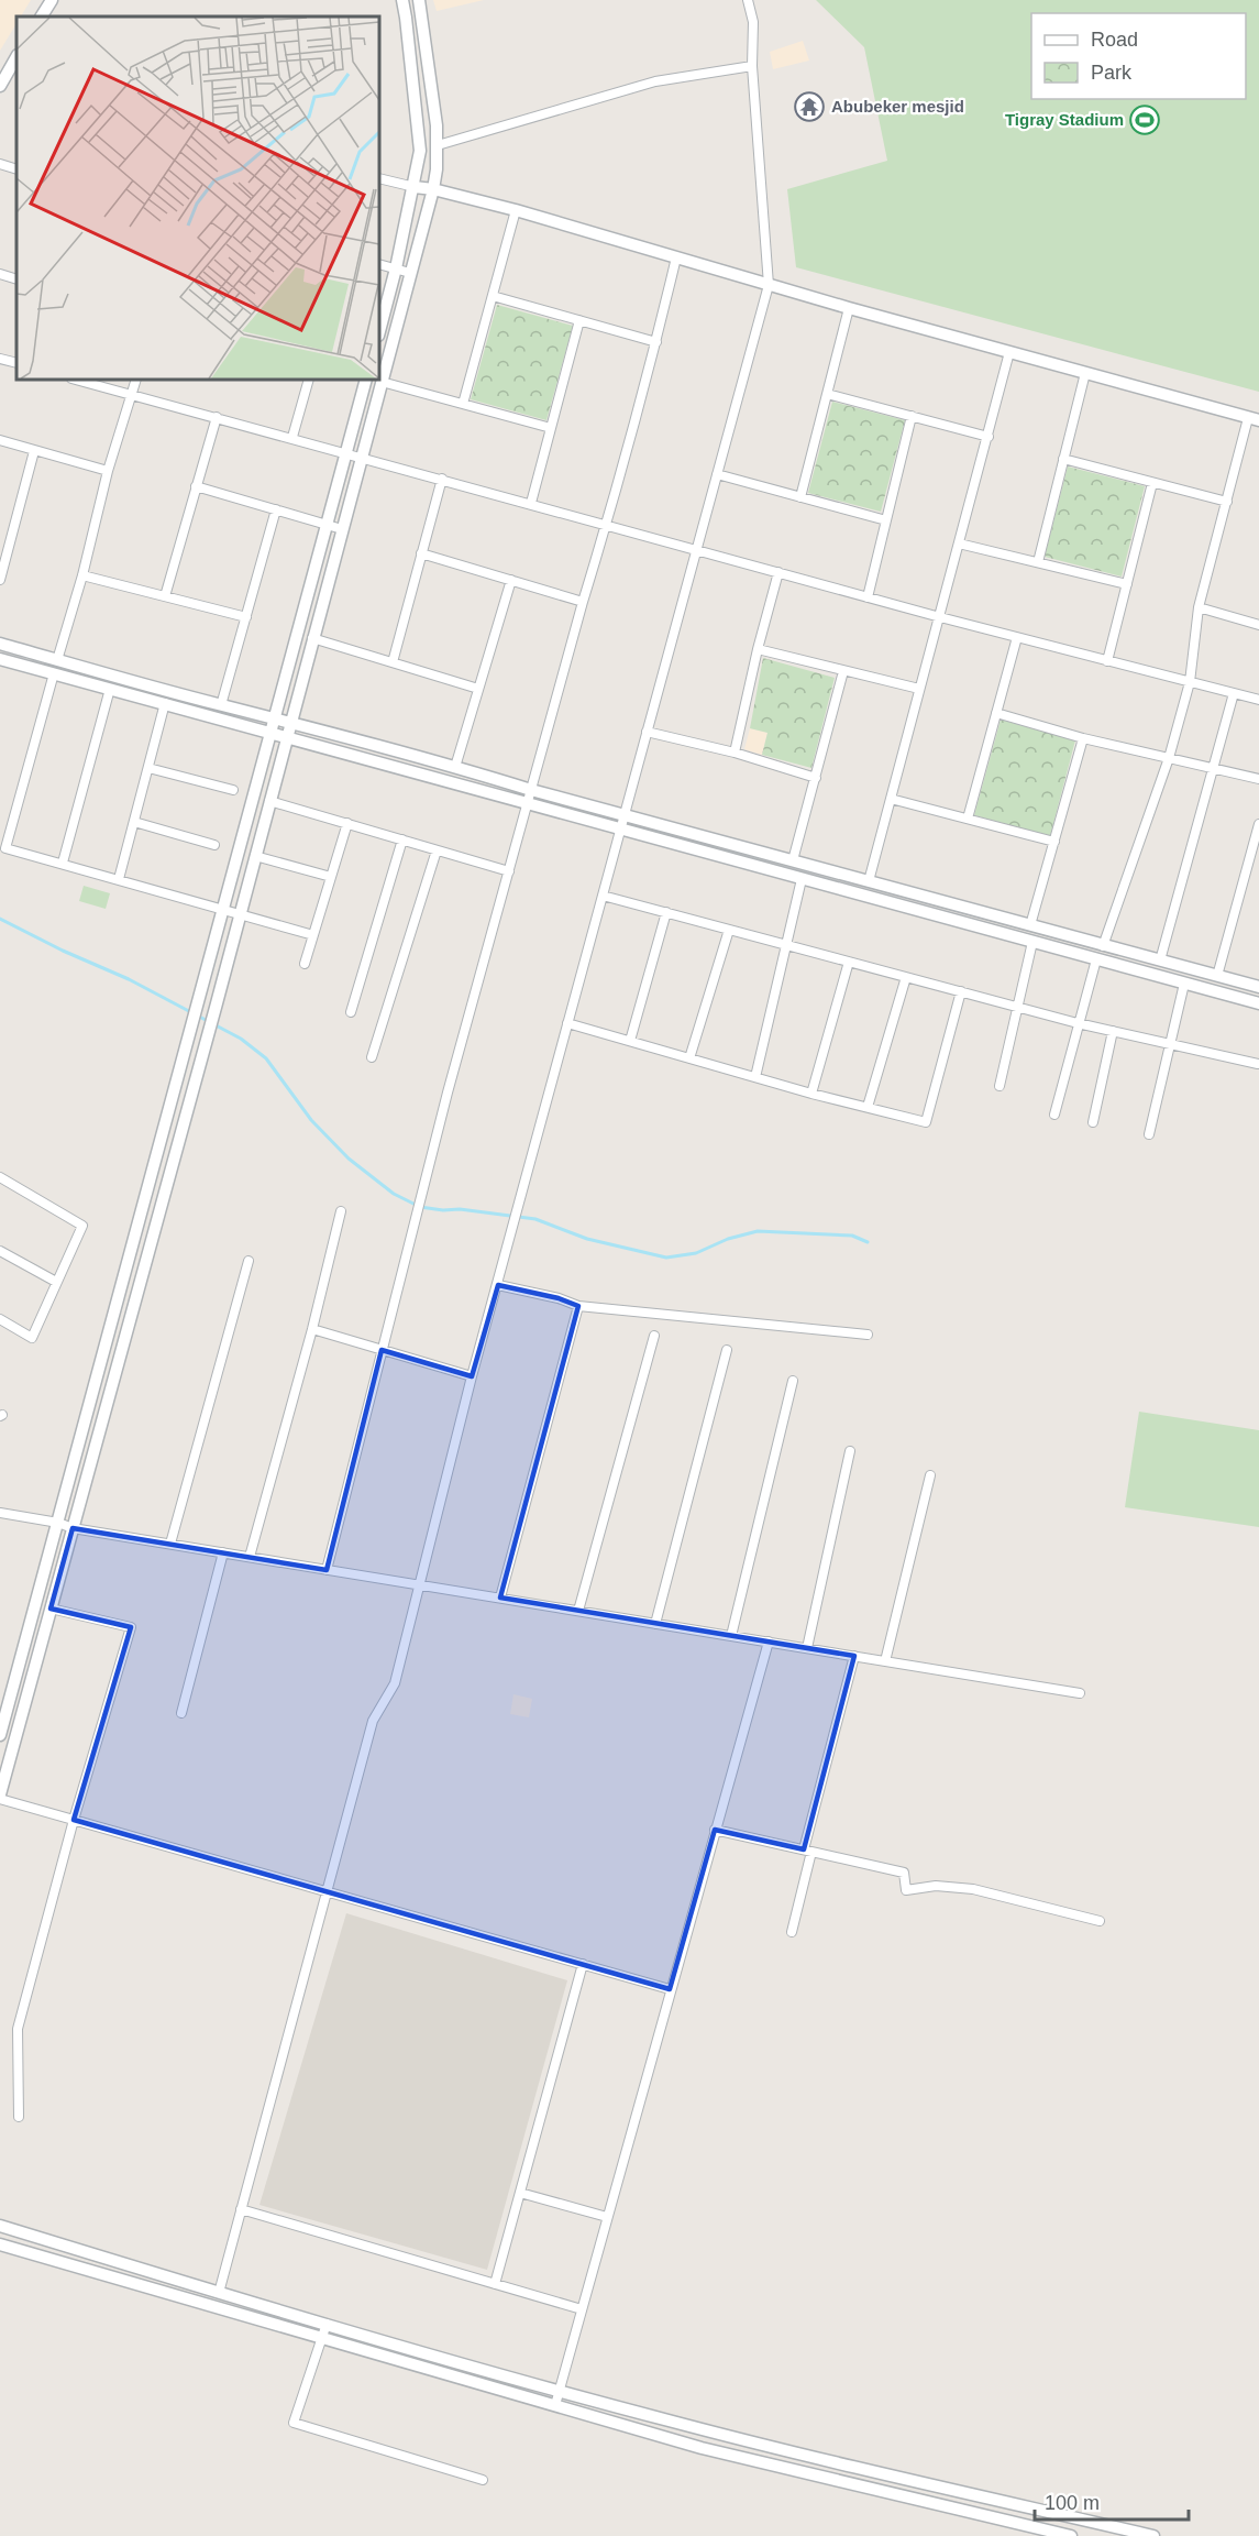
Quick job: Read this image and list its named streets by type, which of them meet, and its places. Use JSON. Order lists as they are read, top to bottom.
{
  "places": {
    "temple": ["Abubeker mesjid"],
    "sports": ["Tigray Stadium"]
  },
  "legend": ["Road", "Park"],
  "scale_bar": "100 m"
}
